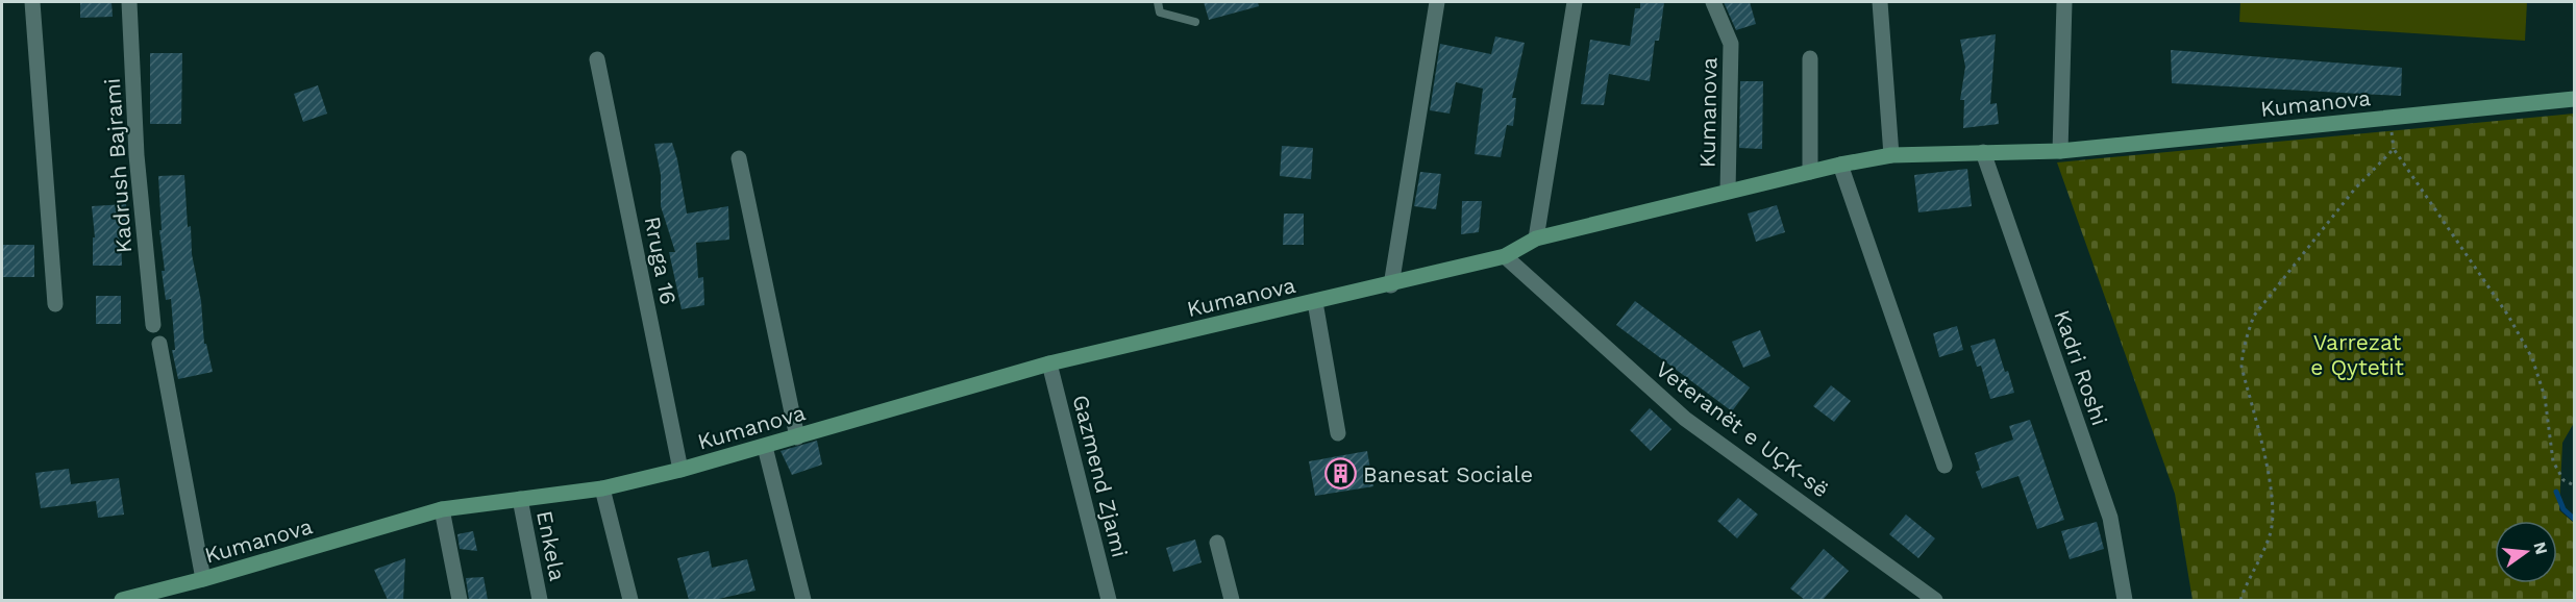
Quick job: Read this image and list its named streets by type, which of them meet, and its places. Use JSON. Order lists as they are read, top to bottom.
{
  "streets": {
    "main road": ["Kumanova"],
    "street": [
      "Kadrush Bajrami",
      "Rruga 16",
      "Kadri Roshi",
      "Veteranët e UÇK-së",
      "Gazmend Zjami",
      "Enkela"
    ]
  },
  "crossings": [
    ["Kumanova", "Rruga 16"],
    ["Kumanova", "Kadri Roshi"],
    ["Kumanova", "Veteranët e UÇK-së"],
    ["Kumanova", "Gazmend Zjami"],
    ["Kumanova", "Enkela"]
  ],
  "parks": ["Varrezat e Qytetit"],
  "places": {
    "building": ["Banesat Sociale"]
  },
  "north": "right"
}
